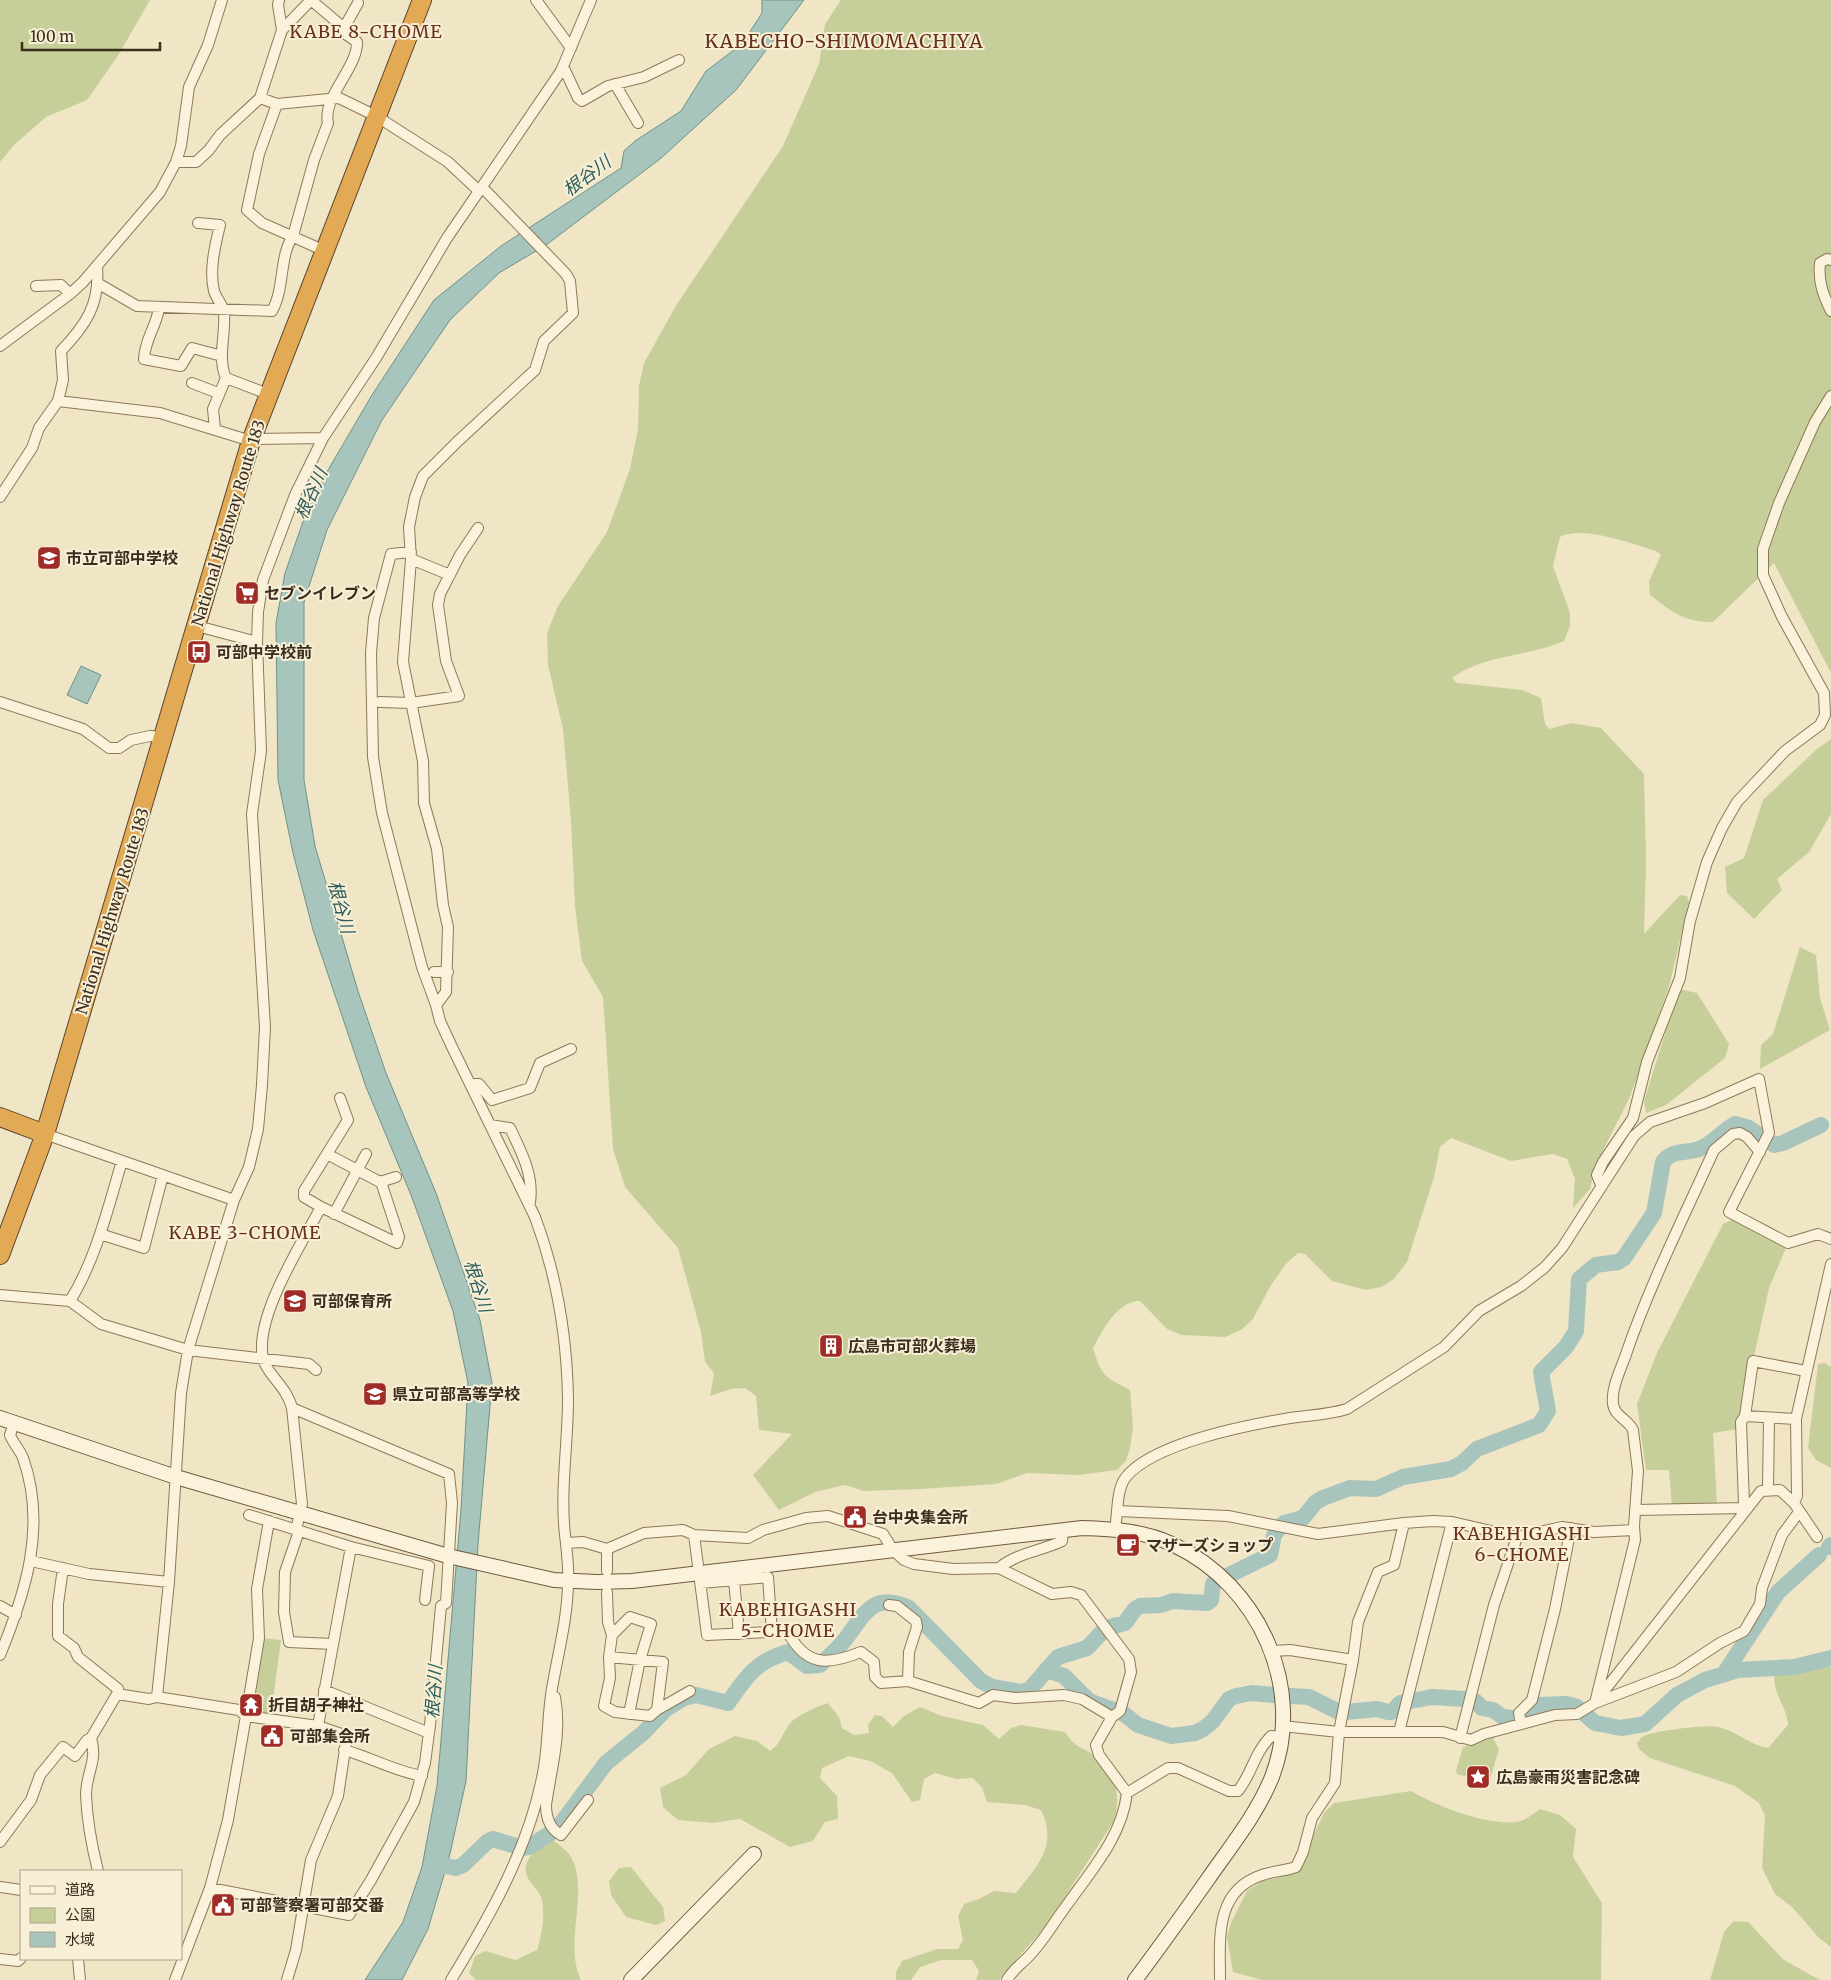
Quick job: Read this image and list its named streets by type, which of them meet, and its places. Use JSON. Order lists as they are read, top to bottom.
{
  "streets": {
    "highway": ["National Highway Route 183"]
  },
  "districts": [
    "KABE 8-CHOME",
    "KABECHO-SHIMOMACHIYA",
    "KABE 3-CHOME",
    "KABEHIGASHI 6-CHOME",
    "KABEHIGASHI 5-CHOME"
  ],
  "water": ["根谷川"],
  "places": {
    "school or university": ["市立可部中学校", "可部保育所", "県立可部高等学校"],
    "supermarket": ["セブンイレブン"],
    "bus stop": ["可部中学校前"],
    "building": ["広島市可部火葬場"],
    "public building": ["台中央集会所", "可部集会所", "可部警察署可部交番"],
    "cafe": ["マザーズショップ"],
    "temple": ["折目胡子神社"],
    "place": ["広島豪雨災害記念碑"]
  },
  "legend": ["道路", "公園", "水域"],
  "scale_bar": "100 m"
}
